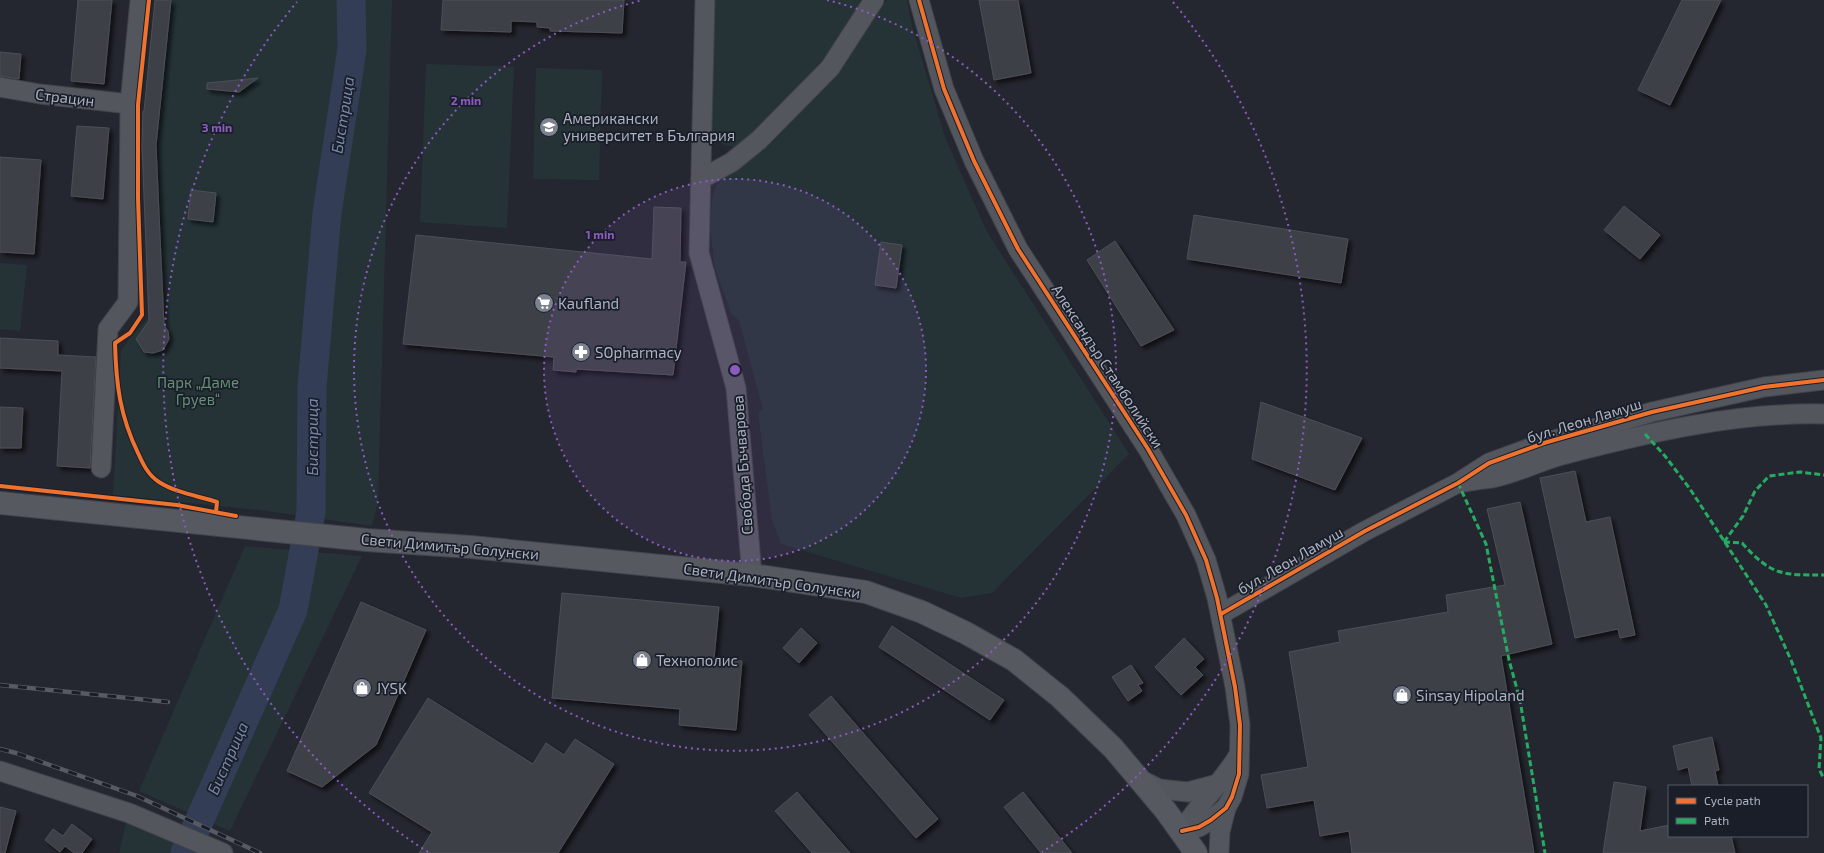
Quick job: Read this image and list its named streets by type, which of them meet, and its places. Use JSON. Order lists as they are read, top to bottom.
{
  "streets": {
    "main road": ["Свети Димитър Солунски"],
    "street": [
      "Страцин",
      "Александър Стамболийски",
      "бул. Леон Ламуш",
      "Свобода Бъчварова"
    ]
  },
  "crossings": [
    ["Александър Стамболийски", "бул. Леон Ламуш"],
    ["Свобода Бъчварова", "Свети Димитър Солунски"]
  ],
  "water": ["Бистрица"],
  "parks": ["Парк „Даме Груев“"],
  "places": {
    "school or university": ["Американски университет в България"],
    "supermarket": ["Kaufland"],
    "pharmacy": ["SOpharmacy"],
    "shop": ["Технополис", "JYSK", "Sinsay Hipoland"]
  },
  "legend": ["Cycle path", "Path"],
  "rings": ["2 min", "3 min", "1 min"]
}
